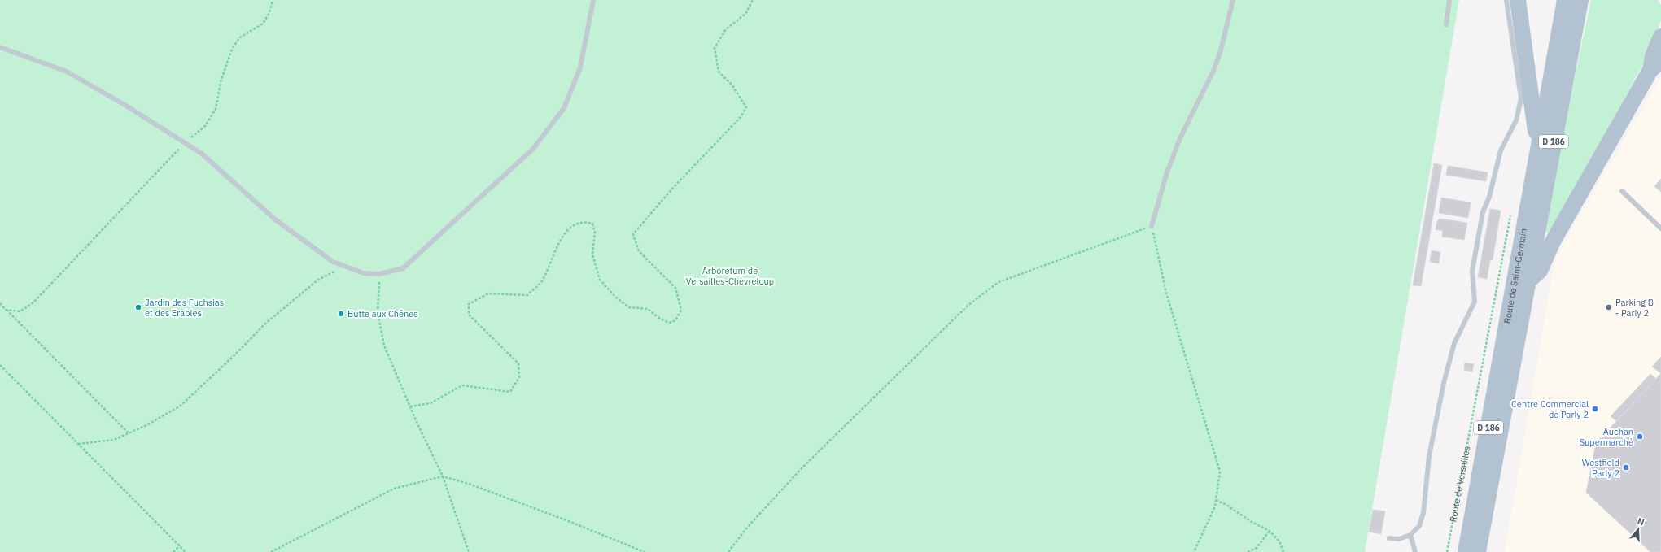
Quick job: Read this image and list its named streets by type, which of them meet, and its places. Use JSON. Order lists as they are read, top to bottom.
{
  "streets": {
    "main road": ["D 186", "Route de Saint-Germain"],
    "path": ["Route de Versailles"]
  },
  "parks": ["Arboretum de Versailles-Chèvreloup"],
  "places": [
    "Jardin des Fuchsias et des Erables",
    "Parking B - Parly 2",
    "Butte aux Chênes",
    "Centre Commercial de Parly 2",
    "Auchan Supermarché",
    "Westfield Parly 2"
  ],
  "north": "top"
}
